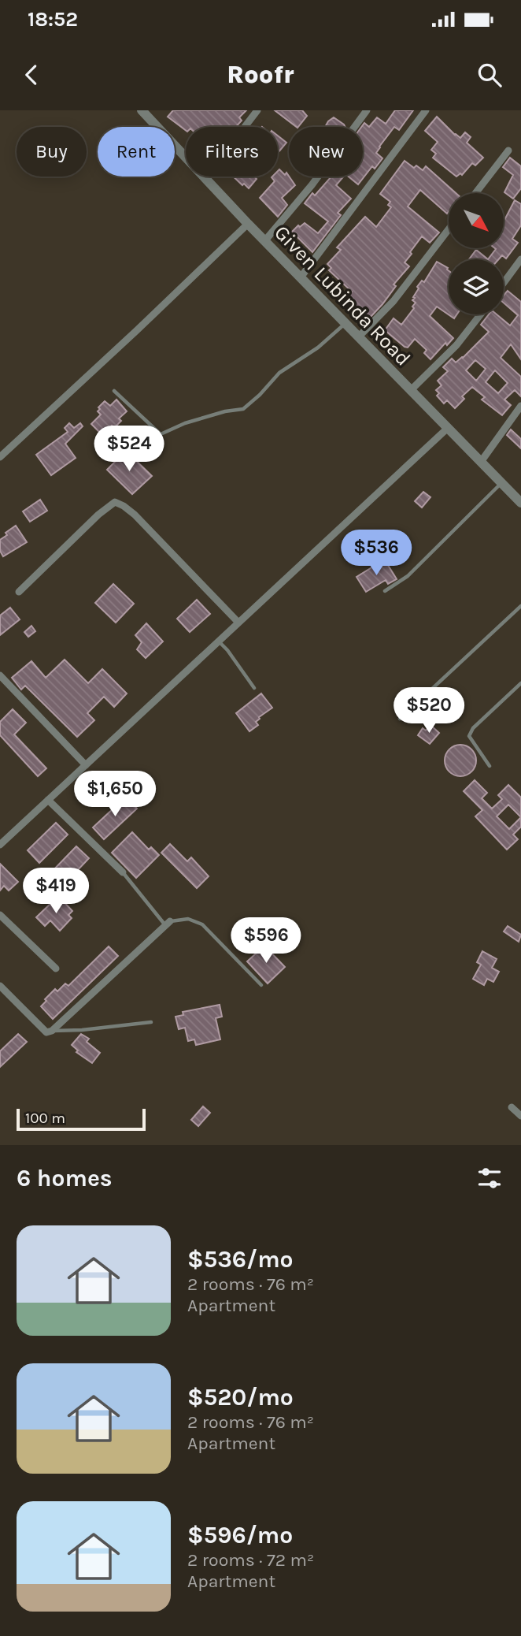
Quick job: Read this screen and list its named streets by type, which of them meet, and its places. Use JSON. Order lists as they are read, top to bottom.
{
  "streets": {
    "street": ["Given Lubinda Road"]
  },
  "scale_bar": "100 m",
  "north": "bottom right",
  "page": {
    "status": "18:52",
    "header": "Roofr",
    "chip": [
      "Buy",
      "Rent",
      "Filters",
      "New"
    ],
    "price": [
      "$524",
      "$536",
      "$520",
      "$1,650",
      "$419",
      "$596"
    ],
    "scale": "100 m",
    "heading": "6 homes",
    "list": [
      {
        "name": "$536/mo",
        "note": "2 rooms · 76 m² · Apartment"
      },
      {
        "name": "$520/mo",
        "note": "2 rooms · 76 m² · Apartment"
      },
      {
        "name": "$596/mo",
        "note": "2 rooms · 72 m² · Apartment"
      }
    ]
  }
}
